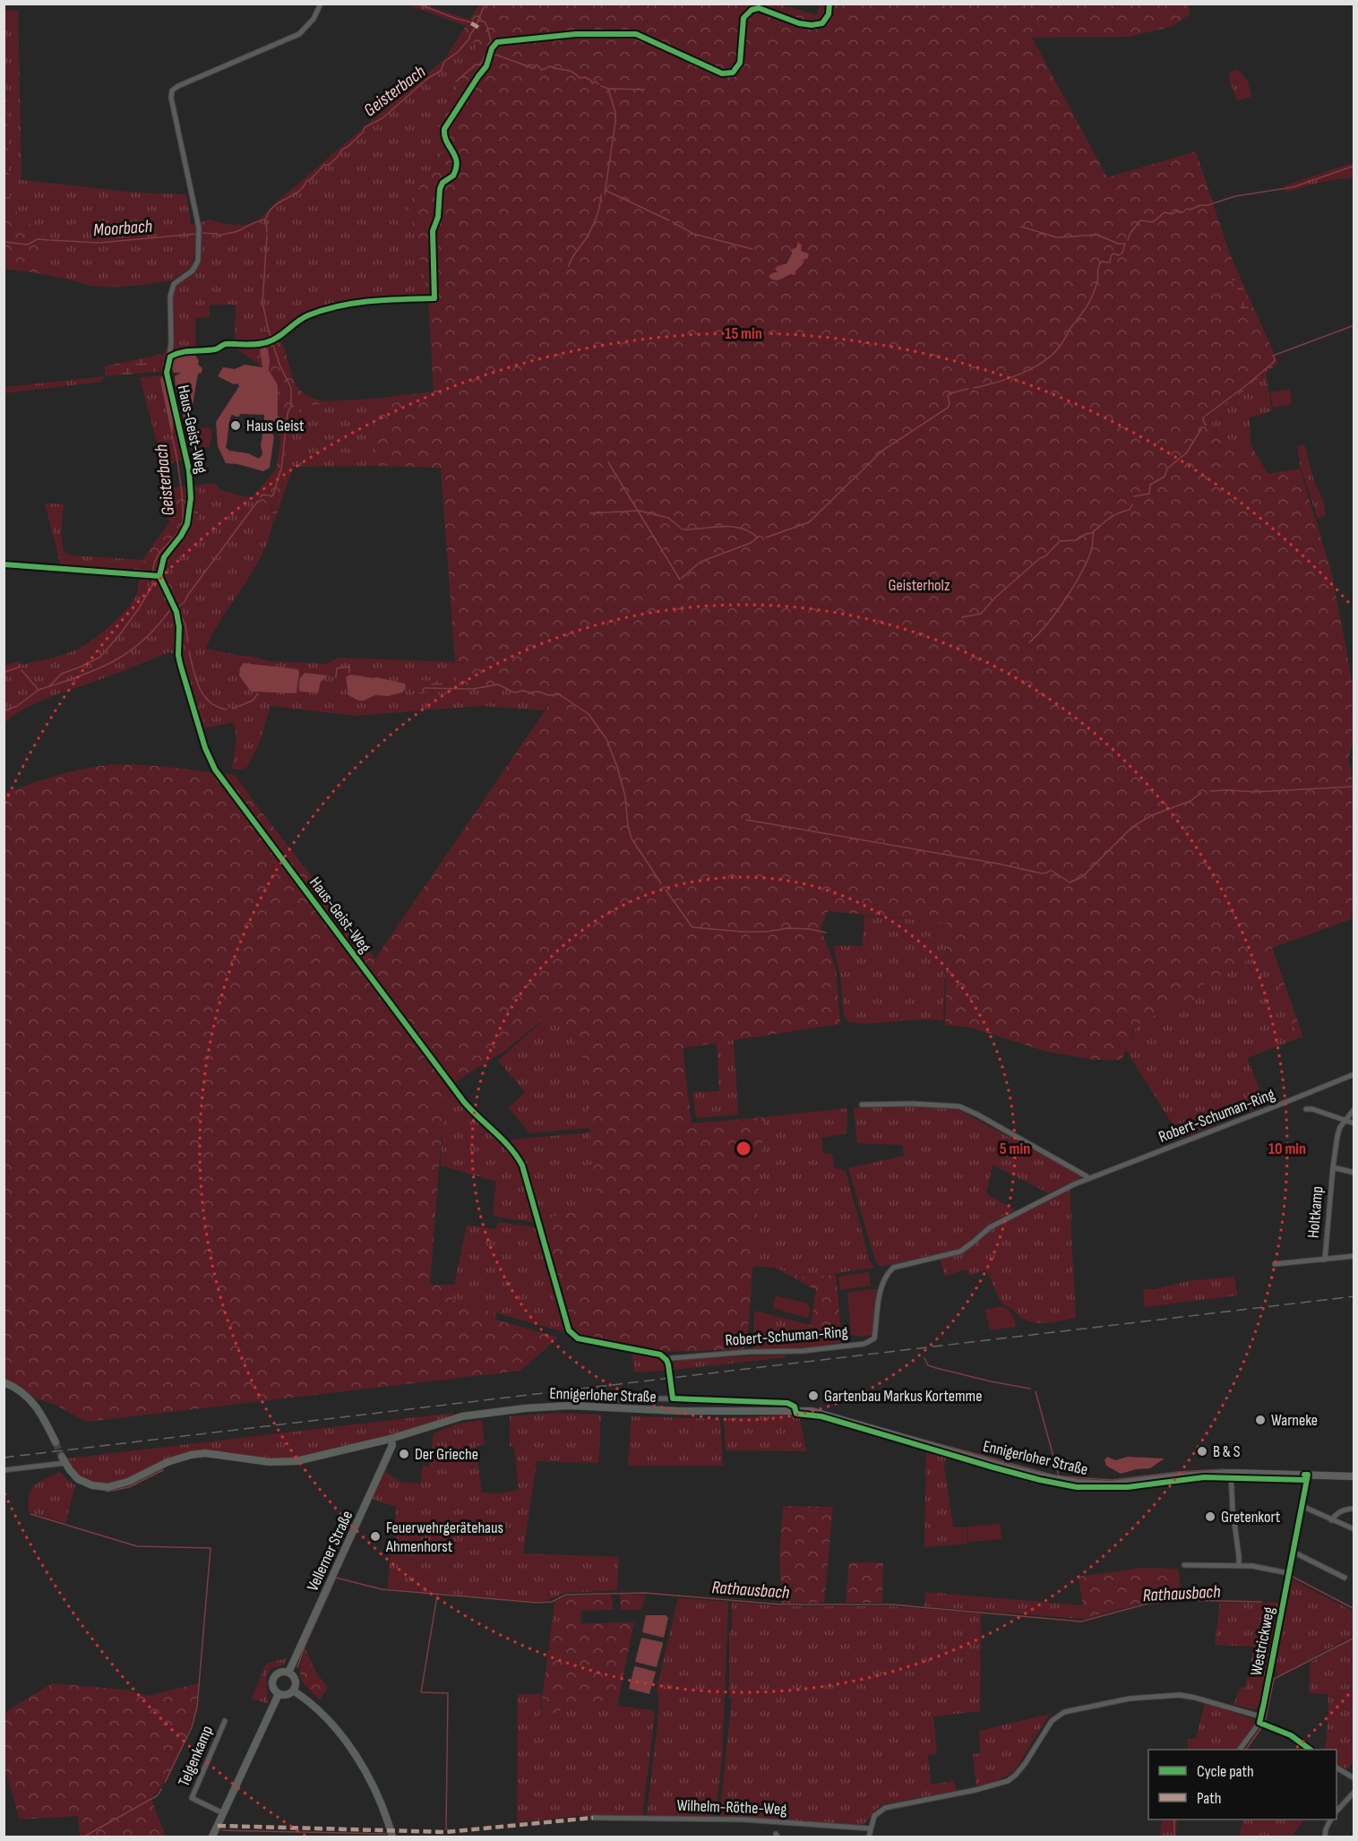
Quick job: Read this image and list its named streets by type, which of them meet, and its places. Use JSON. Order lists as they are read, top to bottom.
{
  "streets": {
    "main road": ["Ennigerloher Straße", "Vellerner Straße"],
    "street": [
      "Haus-Geist-Weg",
      "Robert-Schuman-Ring",
      "Holtkamp",
      "Westrickweg",
      "Telgenkamp",
      "Wilhelm-Röthe-Weg"
    ]
  },
  "crossings": [
    ["Haus-Geist-Weg", "Robert-Schuman-Ring"],
    ["Ennigerloher Straße", "Vellerner Straße"]
  ],
  "water": ["Geisterbach", "Moorbach", "Rathausbach"],
  "parks": ["Geisterholz"],
  "places": [
    "Haus Geist",
    "Gartenbau Markus Kortemme",
    "Warneke",
    "B & S",
    "Der Grieche",
    "Gretenkort",
    "Feuerwehrgerätehaus Ahmenhorst"
  ],
  "legend": ["Cycle path", "Path"],
  "rings": ["15 min", "5 min", "10 min"]
}
